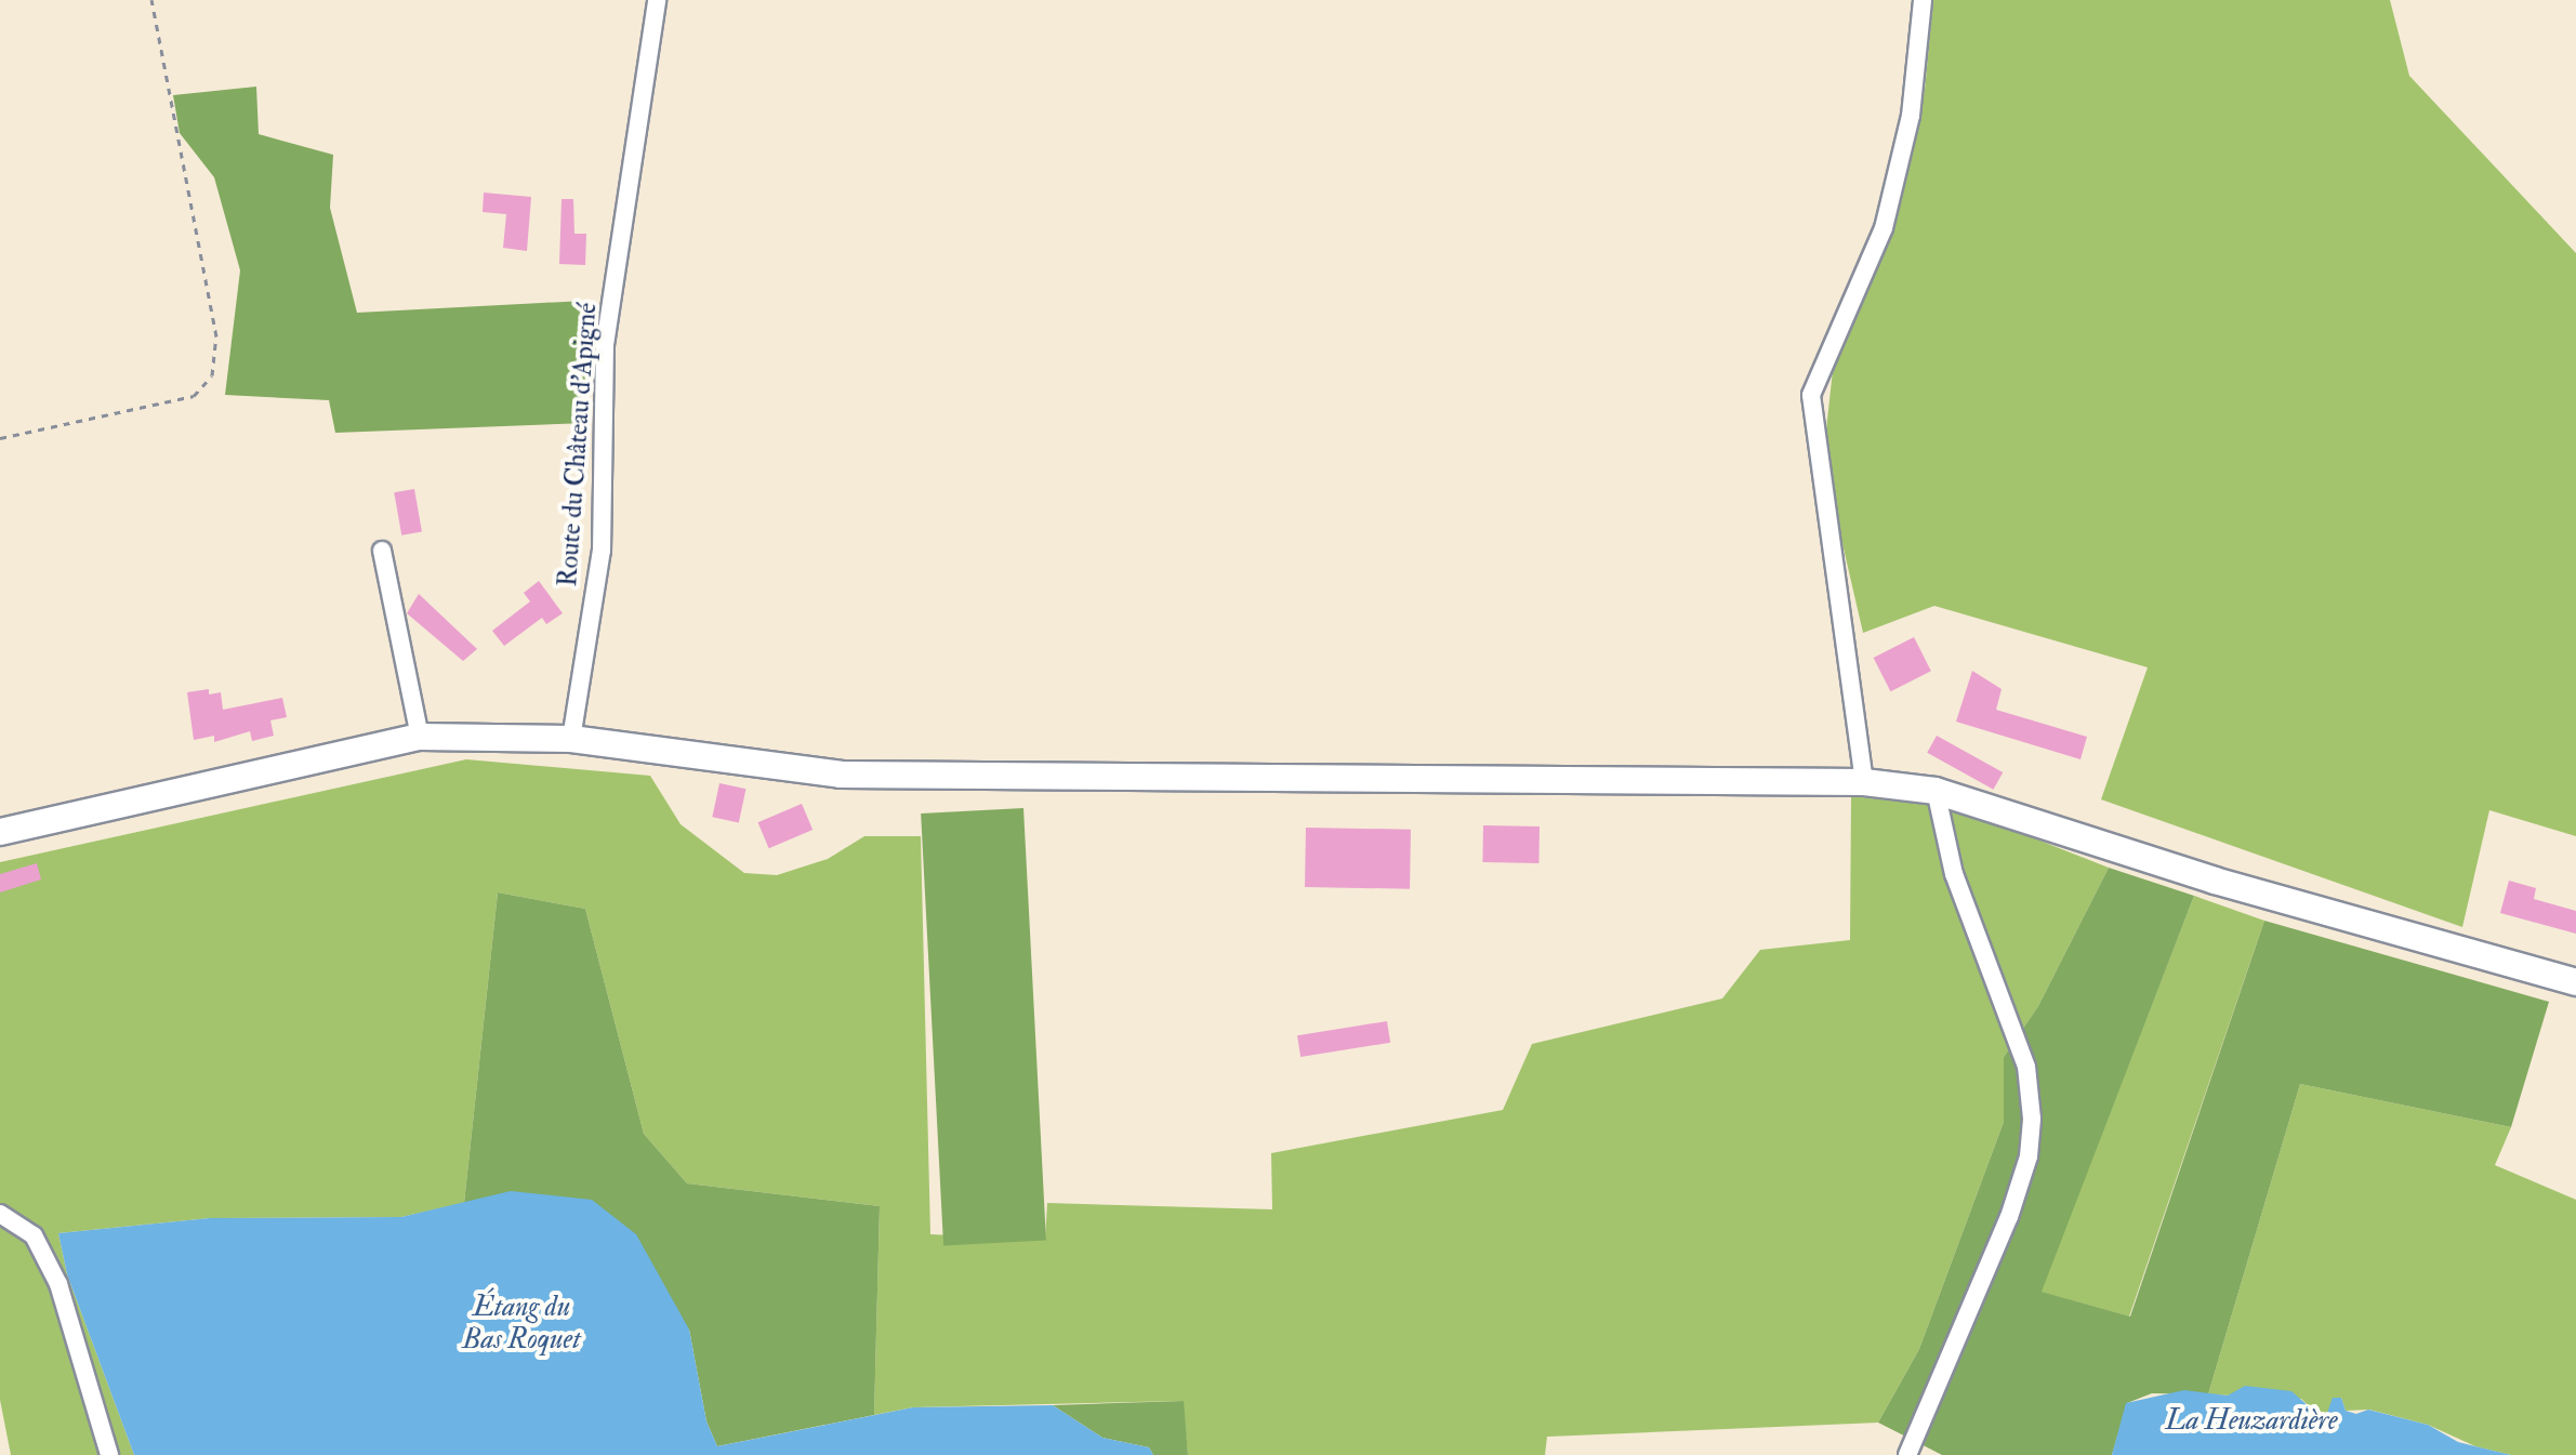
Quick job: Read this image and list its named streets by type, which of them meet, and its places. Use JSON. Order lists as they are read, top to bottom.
{
  "streets": {
    "street": ["Route du Château d'Apigné"]
  },
  "water": ["Étang du Bas Roquet", "La Heuzardière"]
}
